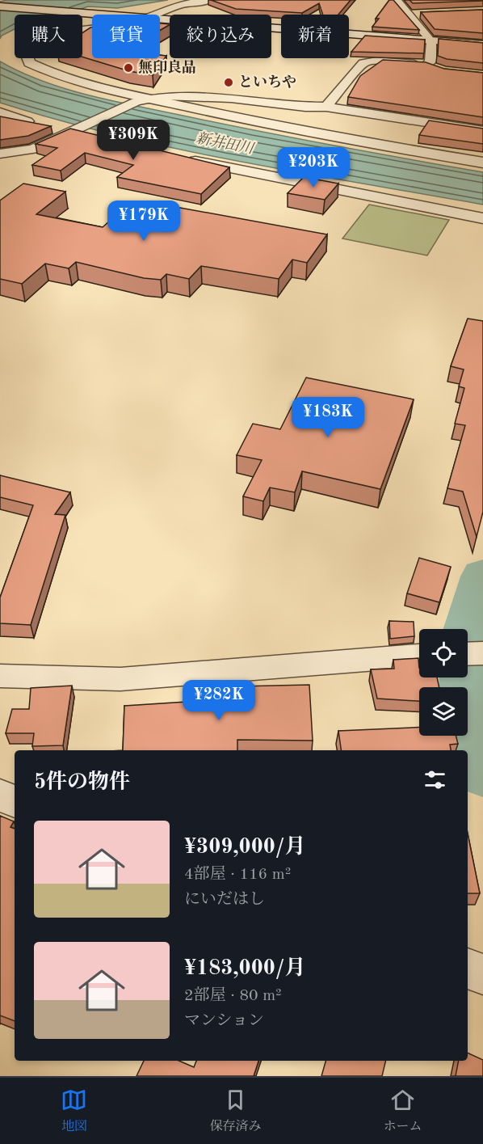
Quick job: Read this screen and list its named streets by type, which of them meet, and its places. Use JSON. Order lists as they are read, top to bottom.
{
  "water": ["新井田川"],
  "places": ["無印良品", "といちや"],
  "page": {
    "chip": [
      "購入",
      "賃貸",
      "絞り込み",
      "新着"
    ],
    "price": [
      "¥309K",
      "¥203K",
      "¥179K",
      "¥183K",
      "¥282K"
    ],
    "heading": "5件の物件",
    "list": [
      {
        "name": "¥309,000/月",
        "note": "4部屋 · 116 m² · にいだはし"
      },
      {
        "name": "¥183,000/月",
        "note": "2部屋 · 80 m² · マンション"
      }
    ],
    "tabs": ["地図", "保存済み", "ホーム"]
  }
}
